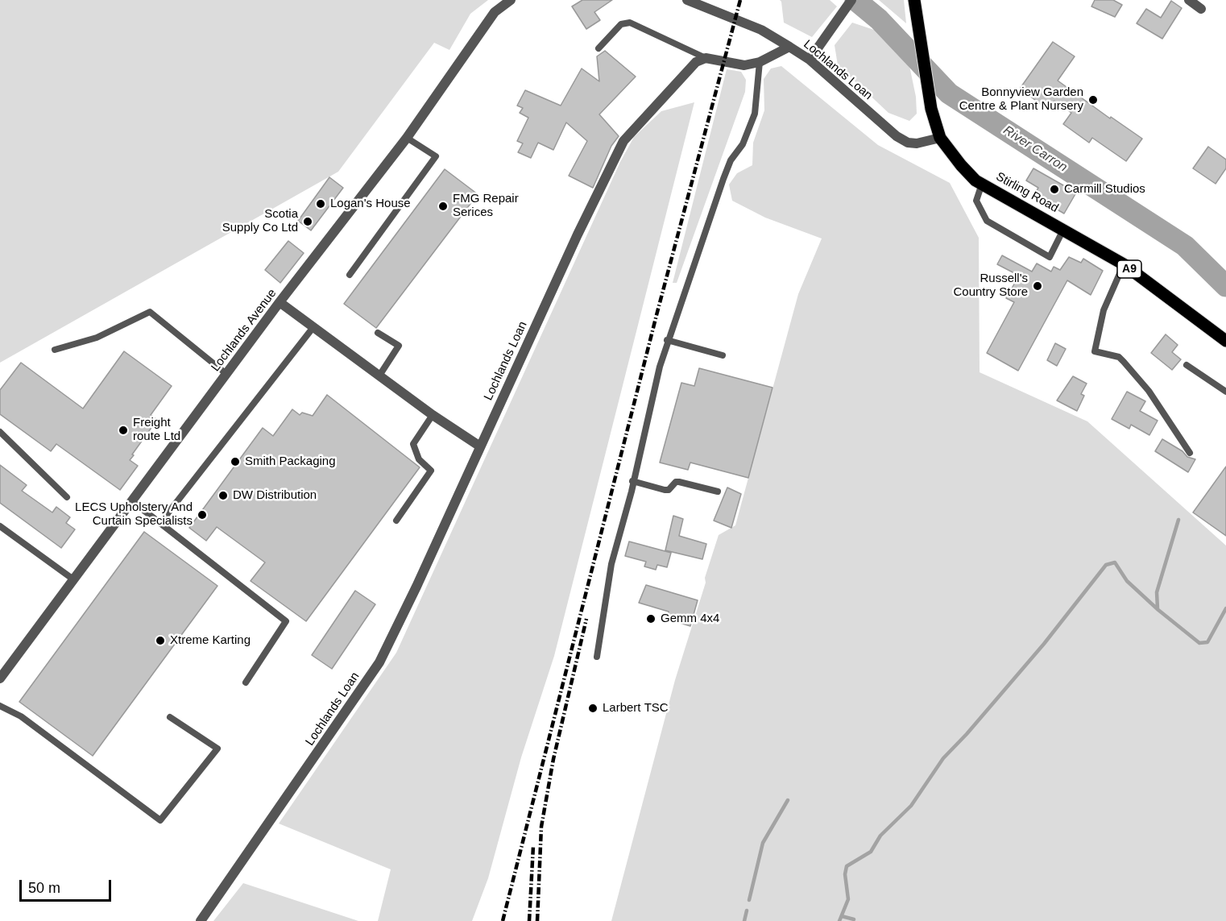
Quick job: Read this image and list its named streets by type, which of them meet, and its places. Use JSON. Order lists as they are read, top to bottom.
{
  "streets": {
    "main road": ["Stirling Road", "A9"],
    "street": ["Lochlands Loan", "Lochlands Avenue"]
  },
  "crossings": [
    ["Lochlands Loan", "Stirling Road"]
  ],
  "water": ["River Carron"],
  "places": [
    "Bonnyview Garden Centre & Plant Nursery",
    "Carmill Studios",
    "Logan's House",
    "FMG Repair Serices",
    "Scotia Supply Co Ltd",
    "Russell's Country Store",
    "Freight route Ltd",
    "Smith Packaging",
    "DW Distribution",
    "LECS Upholstery And Curtain Specialists",
    "Gemm 4x4",
    "Xtreme Karting",
    "Larbert TSC"
  ],
  "scale_bar": "50 m"
}
